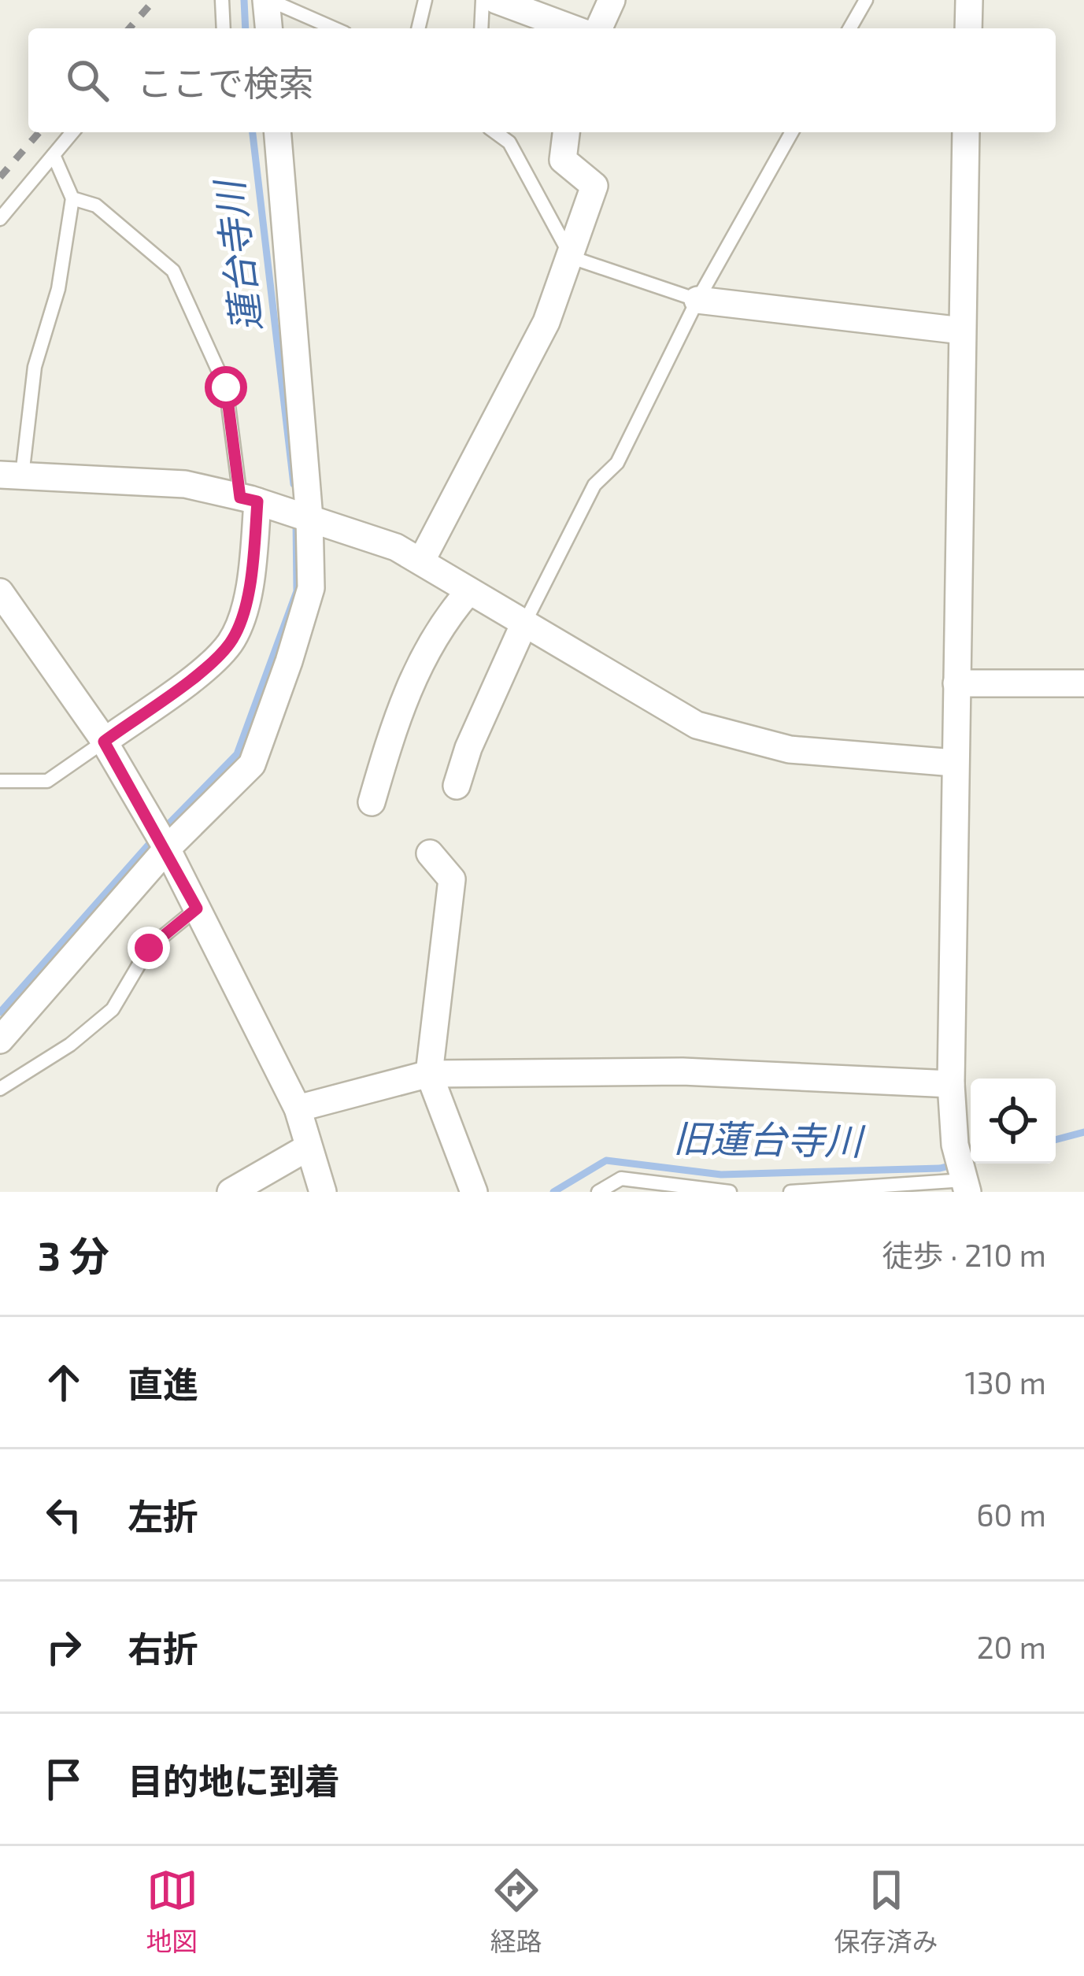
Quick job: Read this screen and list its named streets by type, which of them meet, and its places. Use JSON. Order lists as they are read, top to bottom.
{
  "water": ["蓮台寺川", "旧蓮台寺川"],
  "page": {
    "search": "ここで検索",
    "heading": ["3 分", "徒歩 · 210 m"],
    "list": [
      ["直進", "130 m"],
      ["左折", "60 m"],
      ["右折", "20 m"],
      "目的地に到着"
    ],
    "nav": ["地図", "経路", "保存済み"]
  }
}
